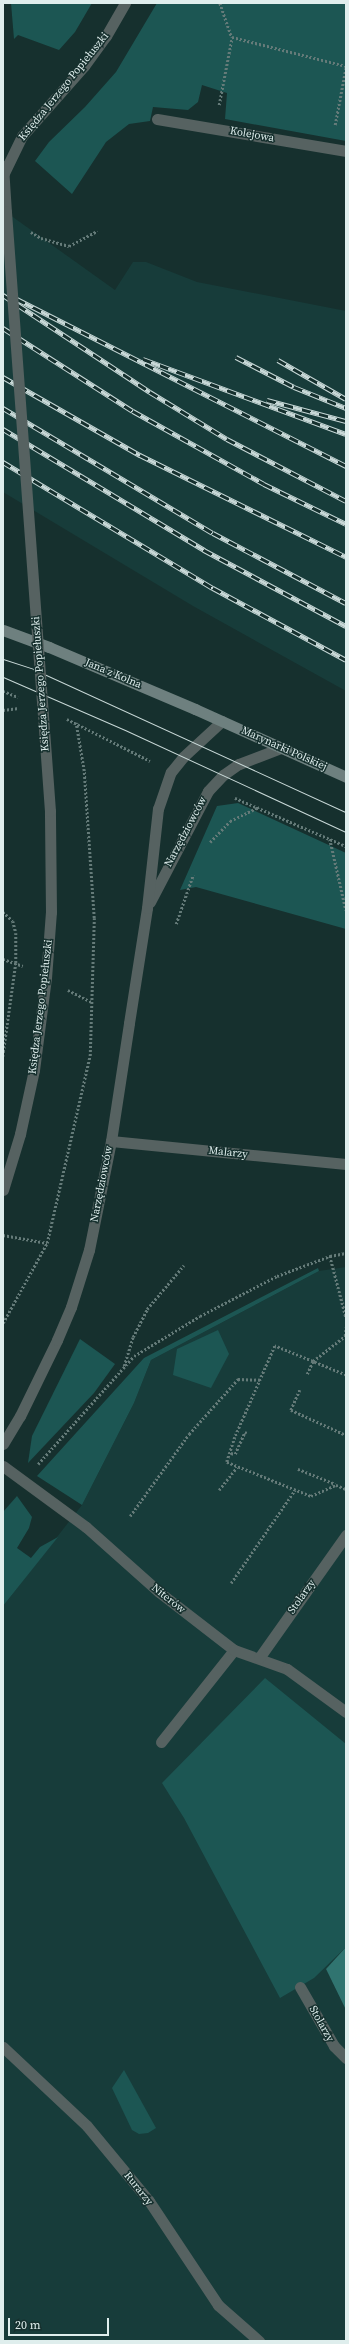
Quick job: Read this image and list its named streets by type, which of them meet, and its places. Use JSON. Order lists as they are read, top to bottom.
{
  "streets": {
    "main road": ["Jana z Kolna", "Marynarki Polskiej"],
    "street": [
      "Księdza Jerzego Popiełuszki",
      "Kolejowa",
      "Narzędziowców",
      "Malarzy",
      "Stolarzy",
      "Niterów",
      "Rurarzy"
    ]
  },
  "crossings": [
    ["Jana z Kolna", "Marynarki Polskiej"],
    ["Jana z Kolna", "Narzędziowców"],
    ["Marynarki Polskiej", "Narzędziowców"],
    ["Narzędziowców", "Malarzy"],
    ["Stolarzy", "Niterów"]
  ],
  "scale_bar": "20 m"
}
